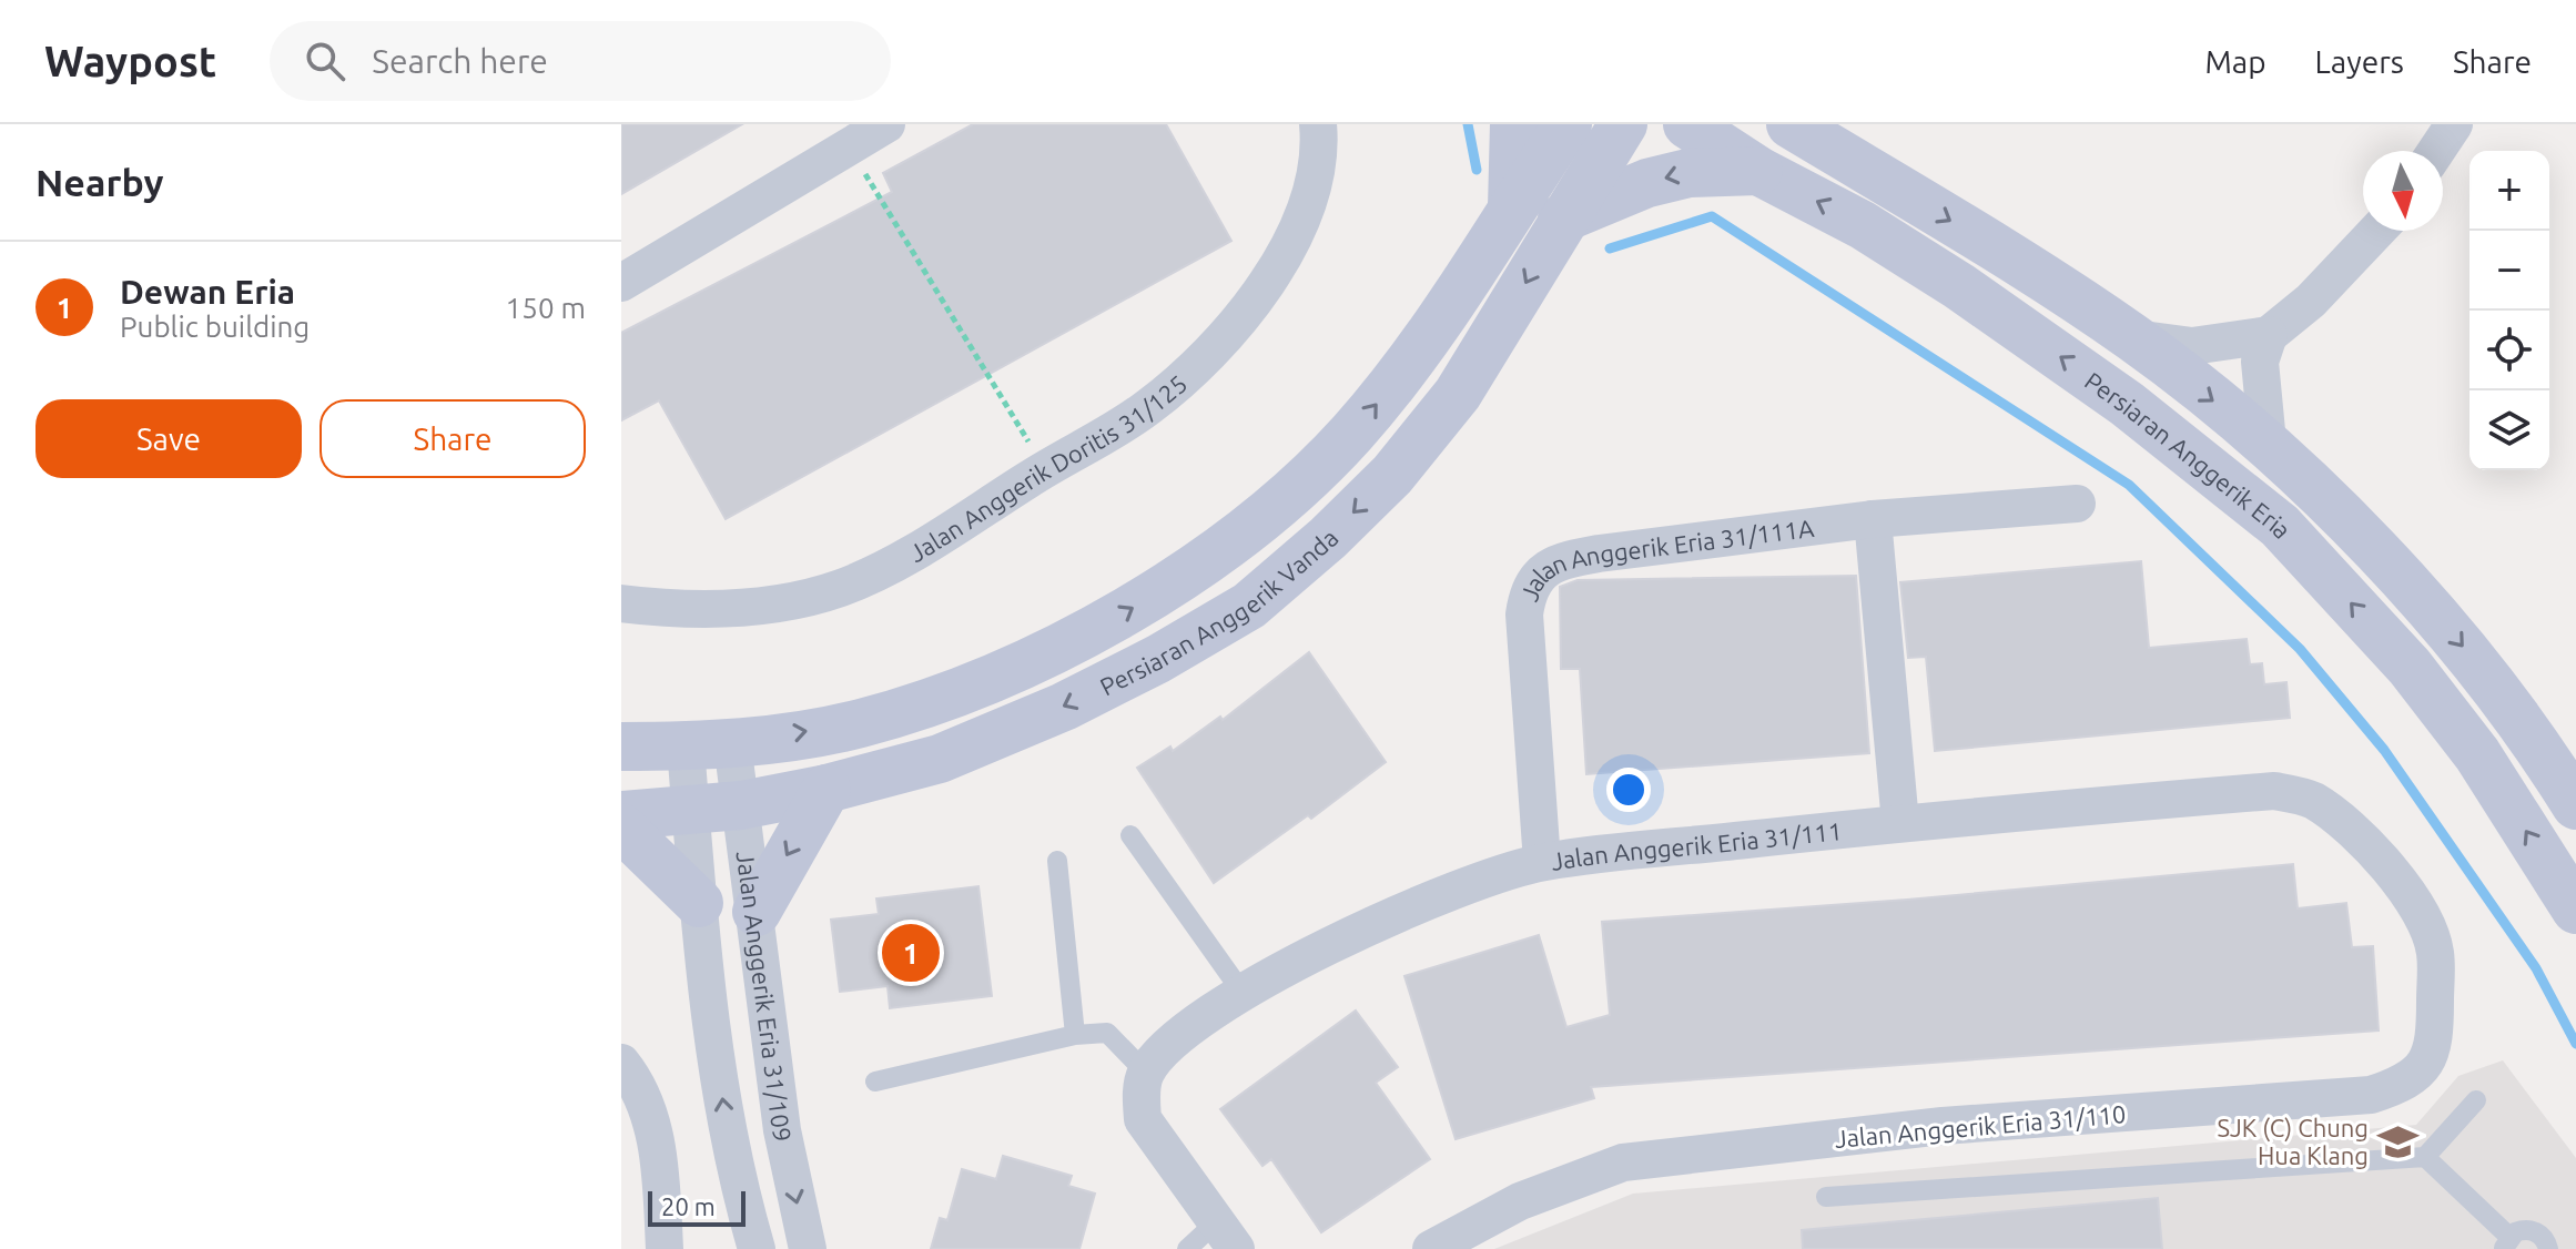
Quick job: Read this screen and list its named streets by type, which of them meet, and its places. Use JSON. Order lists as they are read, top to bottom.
{
  "streets": {
    "street": [
      "Persiaran Anggerik Eria",
      "Jalan Anggerik Doritis 31/125",
      "Jalan Anggerik Eria 31/111A",
      "Persiaran Anggerik Vanda",
      "Jalan Anggerik Eria 31/111",
      "Jalan Anggerik Eria 31/109",
      "Jalan Anggerik Eria 31/110"
    ]
  },
  "crossings": [
    ["Jalan Anggerik Eria 31/111A", "Jalan Anggerik Eria 31/111"],
    ["Persiaran Anggerik Vanda", "Jalan Anggerik Eria 31/109"],
    ["Jalan Anggerik Eria 31/111", "Jalan Anggerik Eria 31/110"]
  ],
  "places": {
    "school or university": ["SJK (C) Chung Hua Klang"]
  },
  "scale_bar": "20 m",
  "north": "bottom",
  "page": {
    "header": "Waypost",
    "search": "Search here",
    "nav": ["Map", "Layers", "Share"],
    "heading": "Nearby",
    "map_buttons": ["+", "−"],
    "list": [
      {
        "mark": "1",
        "name": "Dewan Eria",
        "note": "Public building",
        "value": "150 m"
      }
    ],
    "buttons": ["Save", "Share"],
    "pins": "1",
    "scale": "20 m"
  }
}
